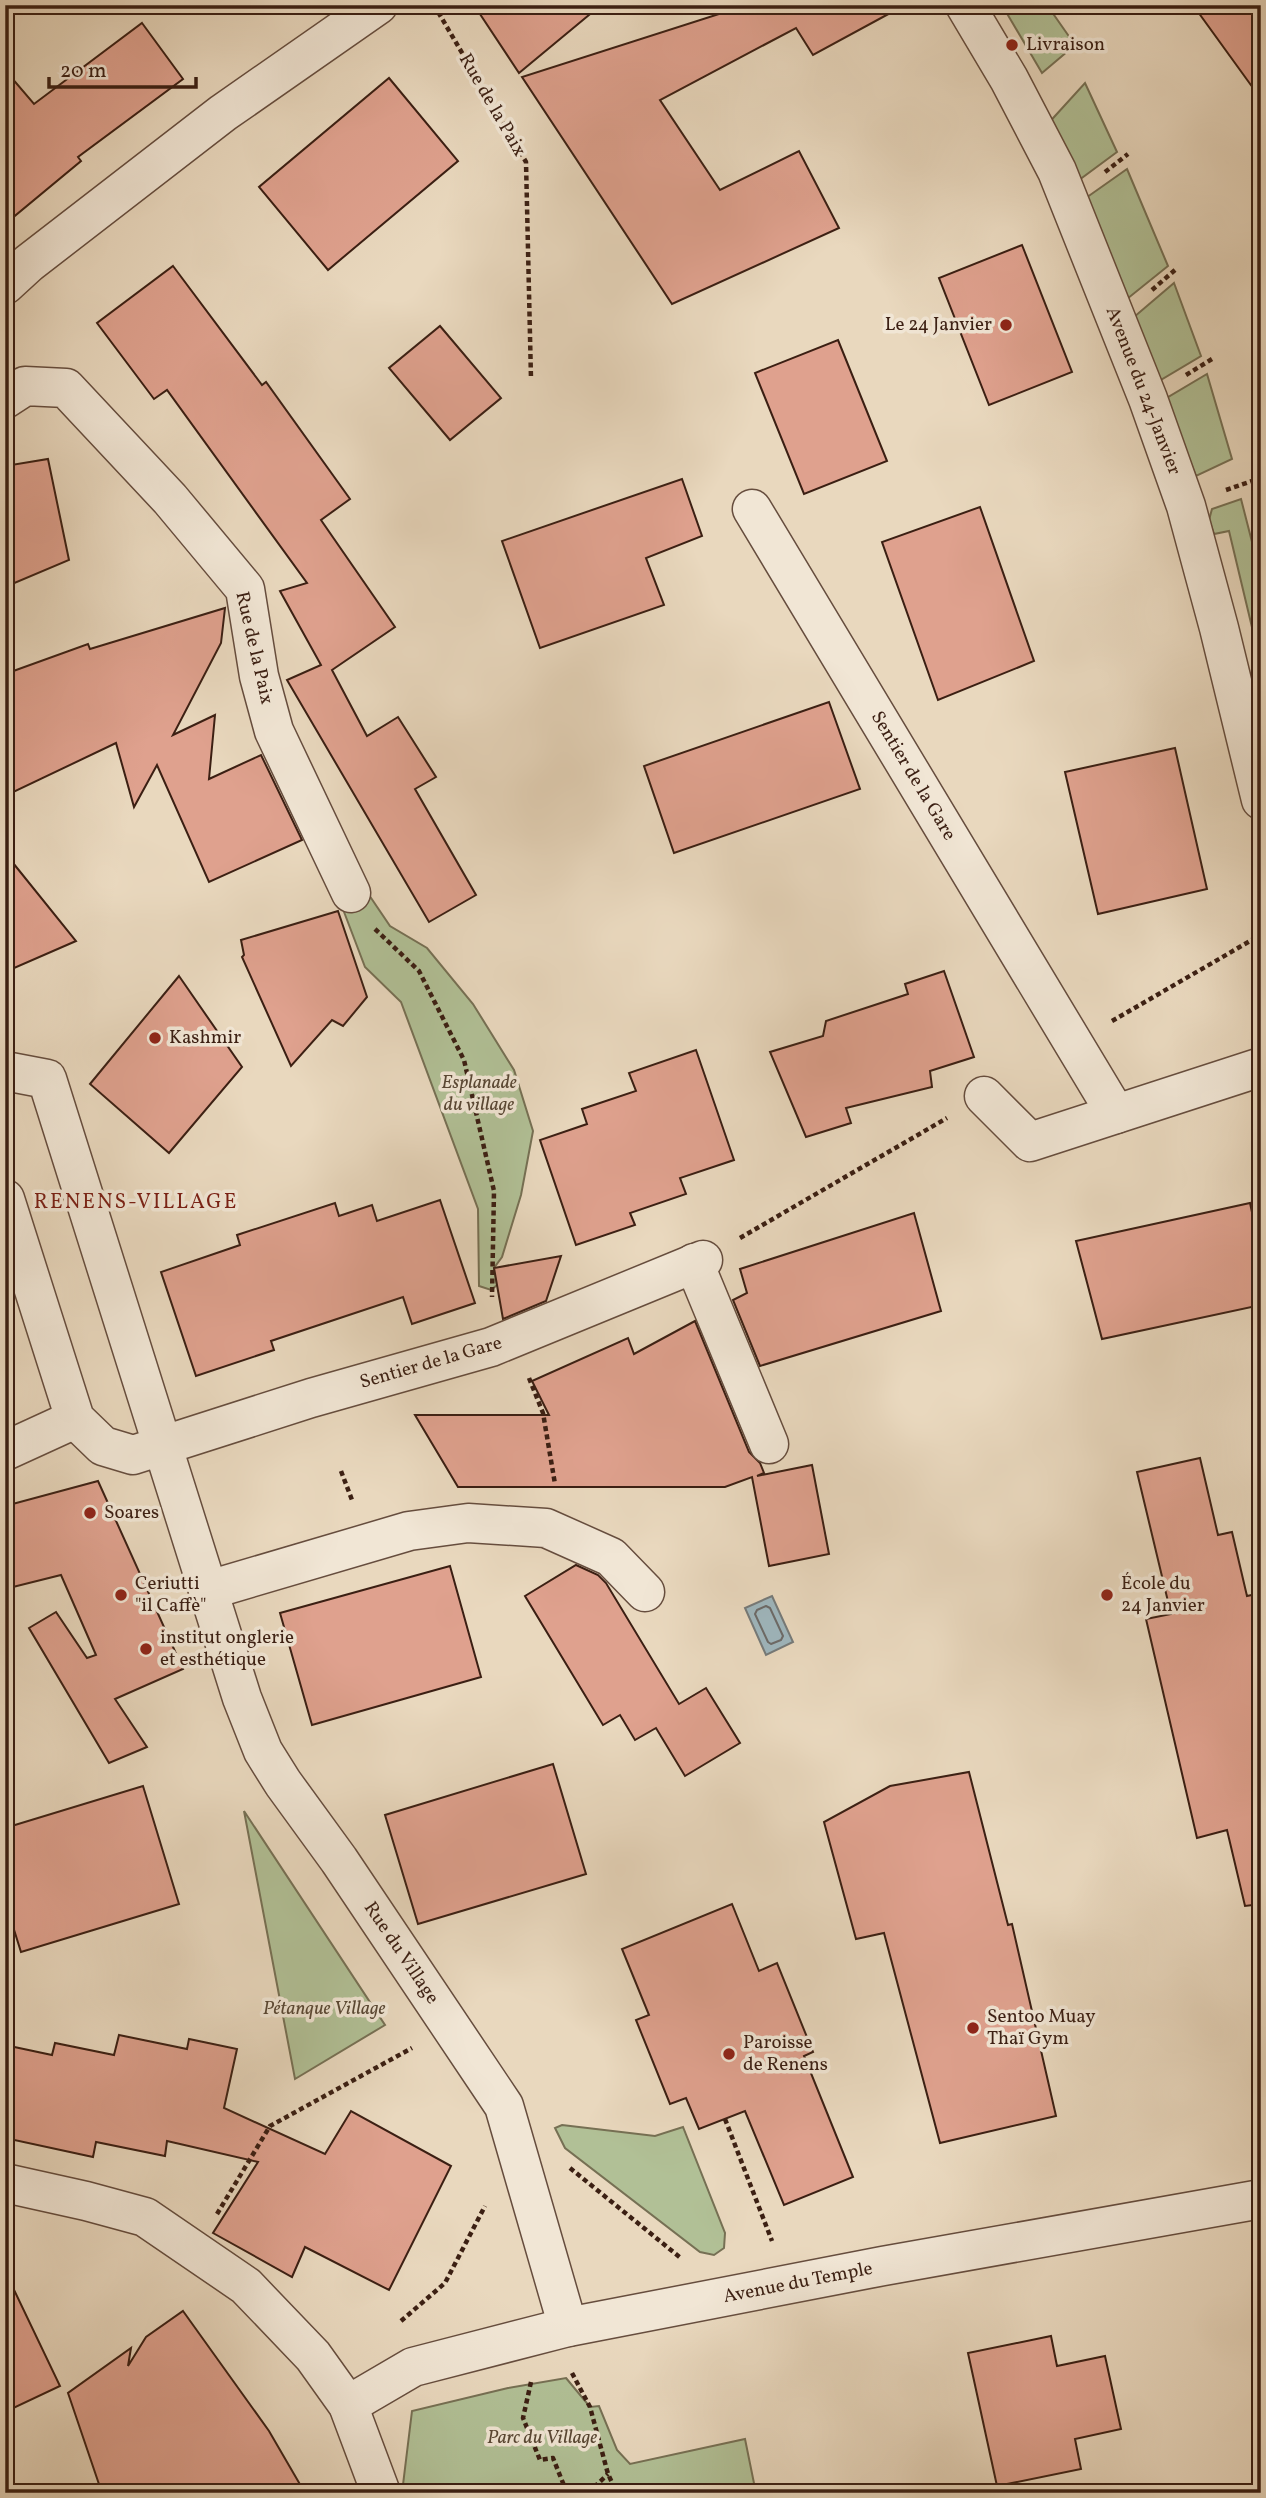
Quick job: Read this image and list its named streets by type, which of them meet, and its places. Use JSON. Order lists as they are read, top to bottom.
{
  "streets": {
    "street": [
      "Rue de la Paix",
      "Avenue du 24-Janvier",
      "Sentier de la Gare",
      "Rue du Village",
      "Avenue du Temple"
    ]
  },
  "crossings": [
    ["Sentier de la Gare", "Rue du Village"],
    ["Rue du Village", "Avenue du Temple"]
  ],
  "districts": ["RENENS-VILLAGE"],
  "parks": ["Esplanade du village", "Pétanque Village", "Parc du Village"],
  "places": [
    "Livraison",
    "Le 24 Janvier",
    "Kashmir",
    "Soares",
    "Ceriutti \"il Caffè\"",
    "École du 24 Janvier",
    "institut onglerie et esthétique",
    "Sentoo Muay Thaï Gym",
    "Paroisse de Renens"
  ],
  "scale_bar": "20 m"
}
